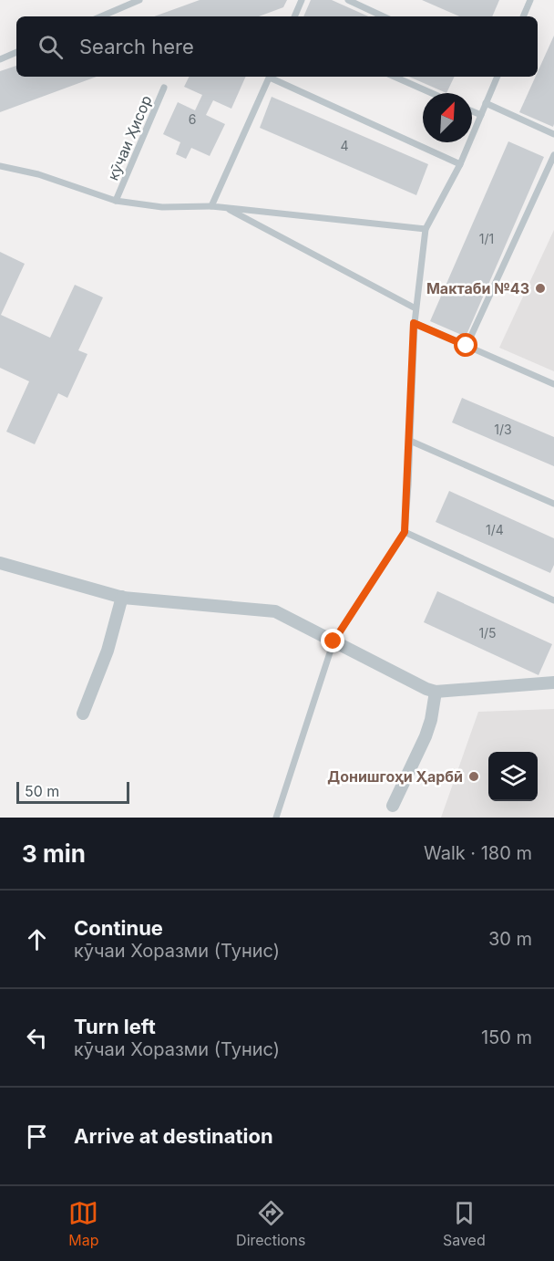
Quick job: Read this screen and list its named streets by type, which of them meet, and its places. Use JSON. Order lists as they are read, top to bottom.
{
  "streets": {
    "lane": ["кӯчаи Ҳисор"]
  },
  "places": ["Мактаби №43", "Донишгоҳи Ҳарбӣ"],
  "house_numbers": [
    "6",
    "4",
    "1/1",
    "1/3",
    "1/4",
    "1/5"
  ],
  "scale_bar": "50 m",
  "north": "top right",
  "page": {
    "search": "Search here",
    "scale": "50 m",
    "heading": ["3 min", "Walk · 180 m"],
    "list": [
      ["Continue", "кӯчаи Хоразми (Тунис)", "30 m"],
      ["Turn left", "кӯчаи Хоразми (Тунис)", "150 m"],
      "Arrive at destination"
    ],
    "nav": ["Map", "Directions", "Saved"]
  }
}
